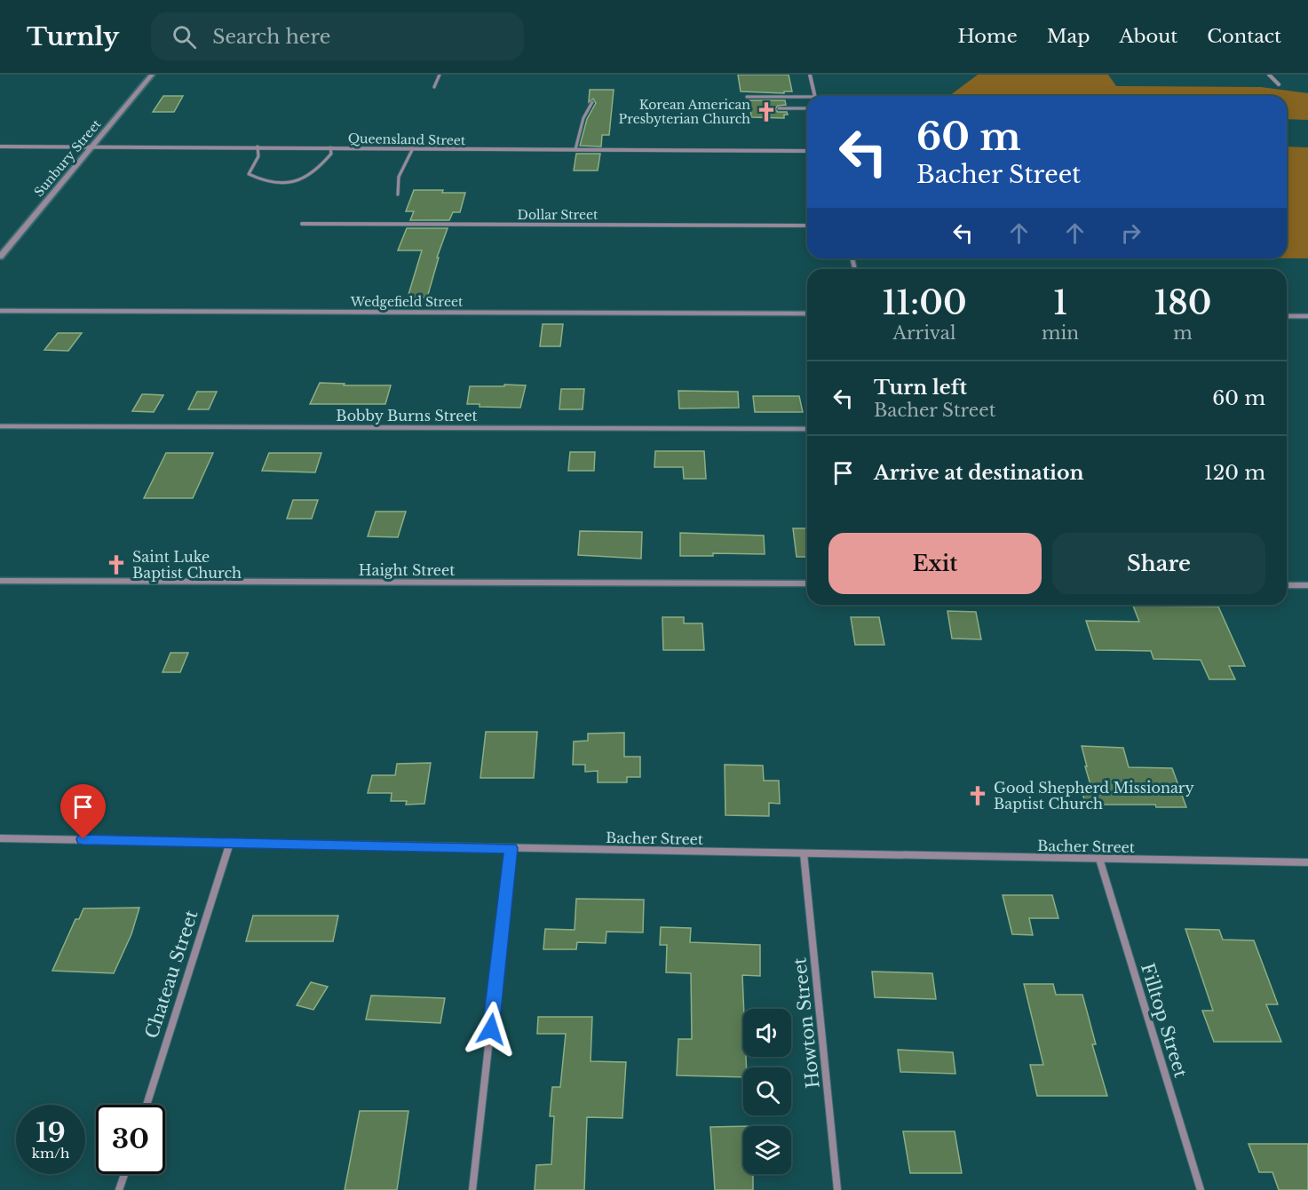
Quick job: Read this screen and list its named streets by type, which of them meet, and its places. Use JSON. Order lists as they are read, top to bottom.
{
  "streets": {
    "street": [
      "Queensland Street",
      "Sunbury Street",
      "Dollar Street",
      "Wedgefield Street",
      "Bobby Burns Street",
      "Haight Street",
      "Bacher Street",
      "Chateau Street",
      "Filltop Street",
      "Howton Street"
    ]
  },
  "crossings": [
    ["Queensland Street", "Sunbury Street"],
    ["Bacher Street", "Chateau Street"],
    ["Bacher Street", "Filltop Street"],
    ["Bacher Street", "Howton Street"]
  ],
  "places": {
    "church": ["Korean American Presbyterian Church", "Saint Luke Baptist Church", "Good Shepherd Missionary Baptist Church"]
  },
  "page": {
    "header": "Turnly",
    "search": "Search here",
    "nav": [
      "Home",
      "Map",
      "About",
      "Contact"
    ],
    "turn": ["60 m", "Bacher Street"],
    "eta": [
      "11:00",
      "Arrival",
      "1",
      "min",
      "180",
      "m"
    ],
    "list": [
      {
        "name": "Turn left",
        "note": "Bacher Street",
        "value": "60 m"
      },
      {
        "name": "Arrive at destination",
        "value": "120 m"
      }
    ],
    "buttons": ["Exit", "Share"],
    "speed": "19 km/h",
    "limit": "30"
  }
}
